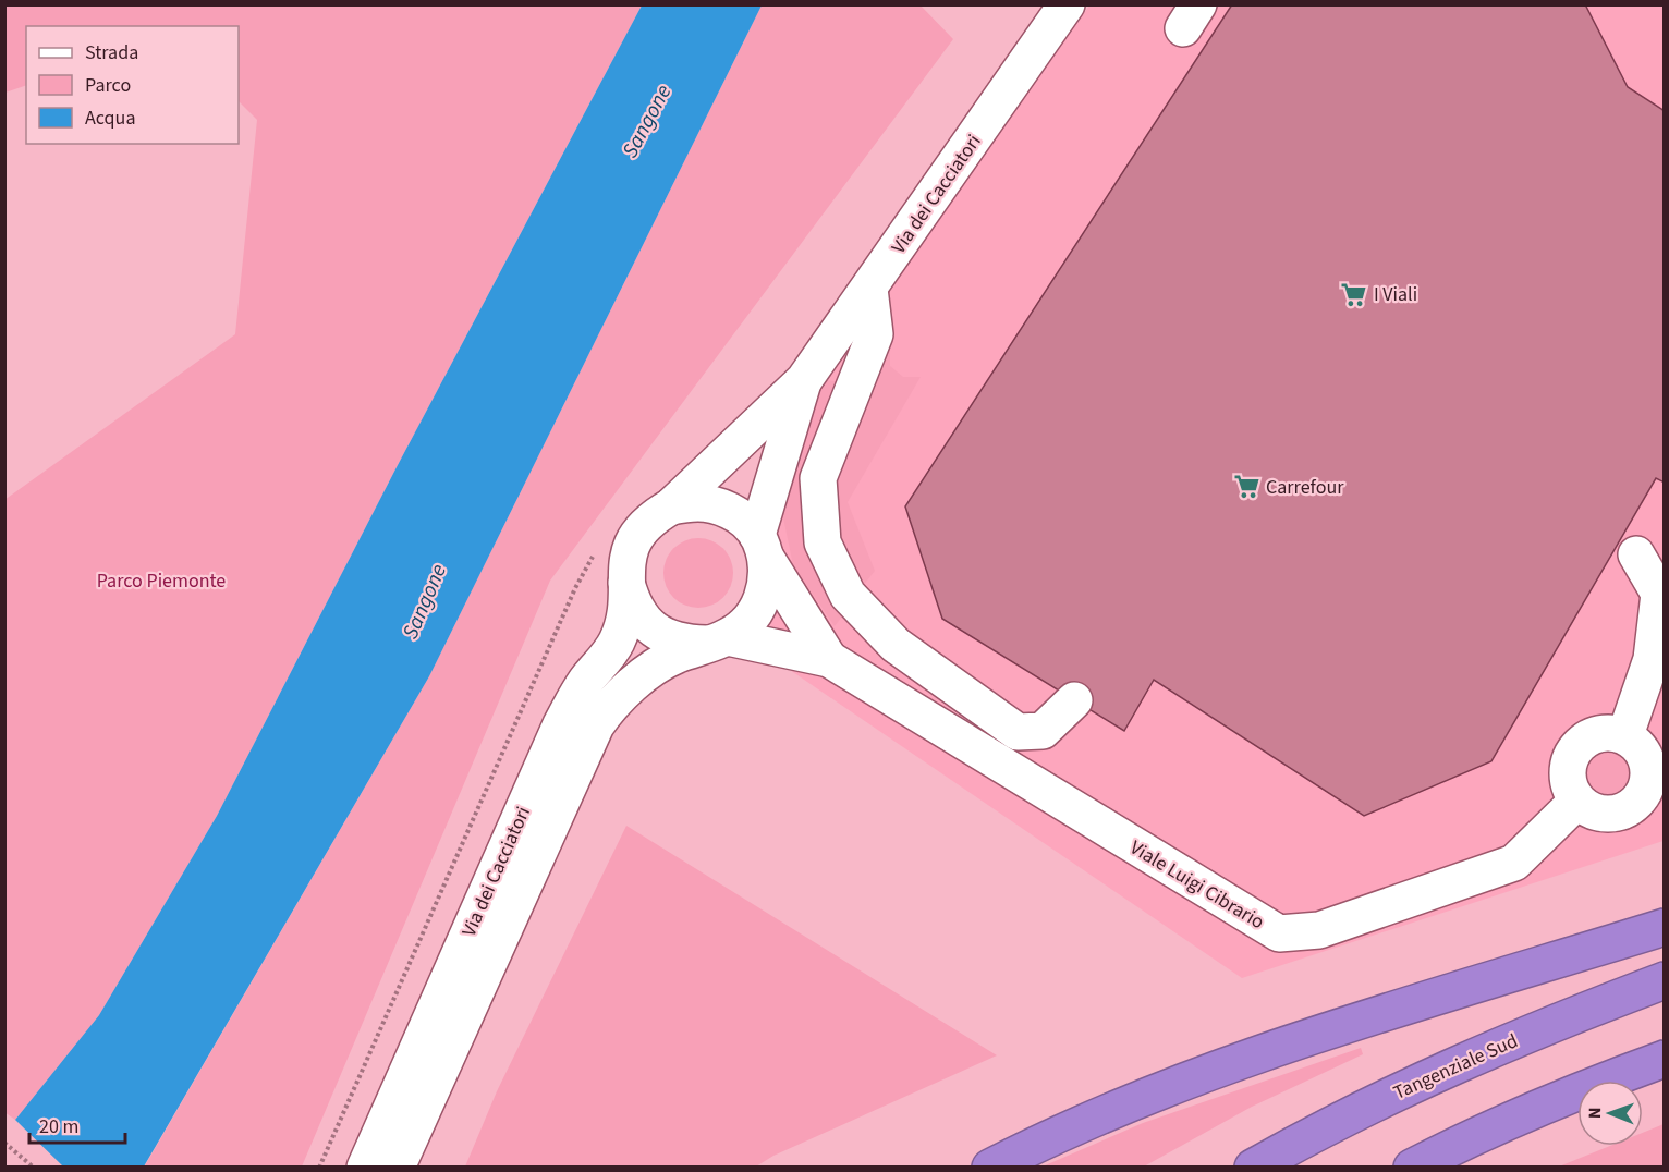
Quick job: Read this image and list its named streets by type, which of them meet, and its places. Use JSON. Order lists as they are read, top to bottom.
{
  "streets": {
    "highway": ["Tangenziale Sud"],
    "street": ["Via dei Cacciatori", "Viale Luigi Cibrario"]
  },
  "water": ["Sangone"],
  "parks": ["Parco Piemonte"],
  "places": {
    "supermarket": ["I Viali", "Carrefour"]
  },
  "legend": ["Strada", "Parco", "Acqua"],
  "scale_bar": "20 m",
  "north": "left"
}
